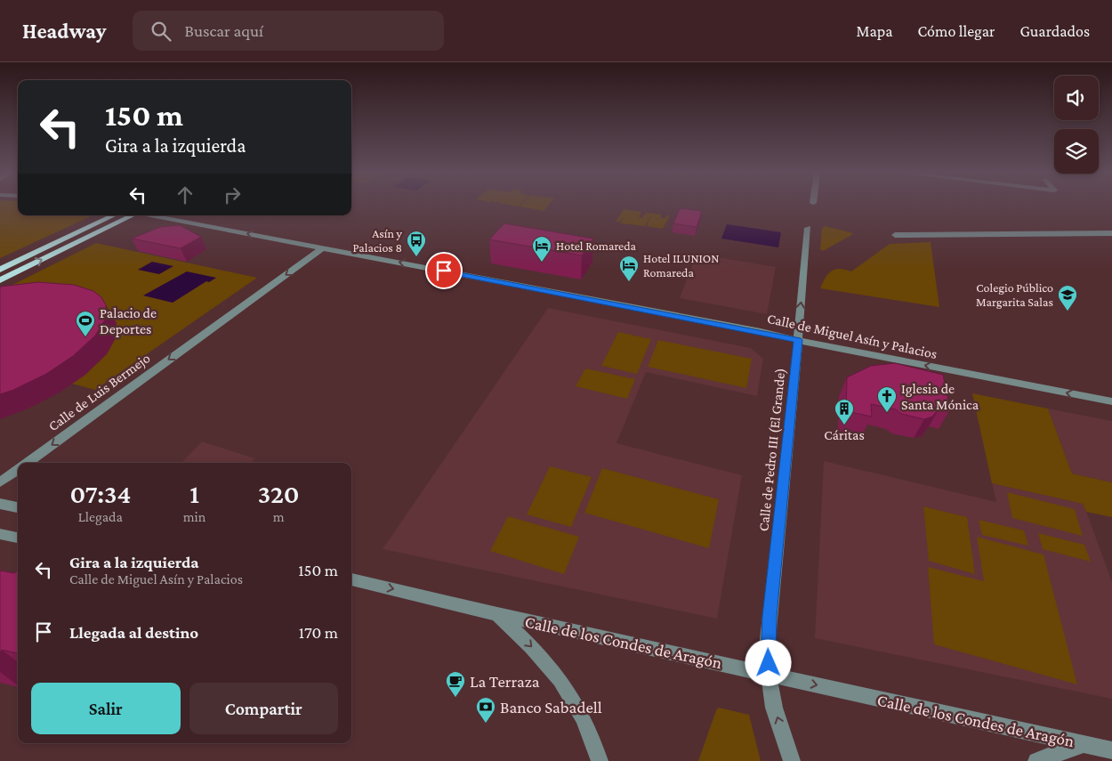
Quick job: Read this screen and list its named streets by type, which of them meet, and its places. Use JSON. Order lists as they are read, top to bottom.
{
  "streets": {
    "street": [
      "Calle de Miguel Asín y Palacios",
      "Calle de Luis Bermejo",
      "Calle de Pedro III (El Grande)",
      "Calle de los Condes de Aragón"
    ]
  },
  "crossings": [
    ["Calle de Miguel Asín y Palacios", "Calle de Luis Bermejo"],
    ["Calle de Miguel Asín y Palacios", "Calle de Pedro III (El Grande)"],
    ["Calle de Pedro III (El Grande)", "Calle de los Condes de Aragón"]
  ],
  "one_way": [
    "Calle de Miguel Asín y Palacios",
    "Calle de Luis Bermejo",
    "Calle de Pedro III (El Grande)",
    "Calle de los Condes de Aragón"
  ],
  "places": {
    "bus stop": ["Asín y Palacios 8"],
    "hotel": ["Hotel Romareda", "Hotel ILUNION Romareda"],
    "school or university": ["Colegio Público Margarita Salas"],
    "sports": ["Palacio de Deportes"],
    "church": ["Iglesia de Santa Mónica"],
    "building": ["Cáritas"],
    "cafe": ["La Terraza"],
    "bank": ["Banco Sabadell"]
  },
  "page": {
    "header": "Headway",
    "search": "Buscar aquí",
    "nav": ["Mapa", "Cómo llegar", "Guardados"],
    "turn": ["150 m", "Gira a la izquierda"],
    "eta": [
      "07:34",
      "Llegada",
      "1",
      "min",
      "320",
      "m"
    ],
    "list": [
      {
        "name": "Gira a la izquierda",
        "note": "Calle de Miguel Asín y Palacios",
        "value": "150 m"
      },
      {
        "name": "Llegada al destino",
        "value": "170 m"
      }
    ],
    "buttons": ["Salir", "Compartir"]
  }
}
